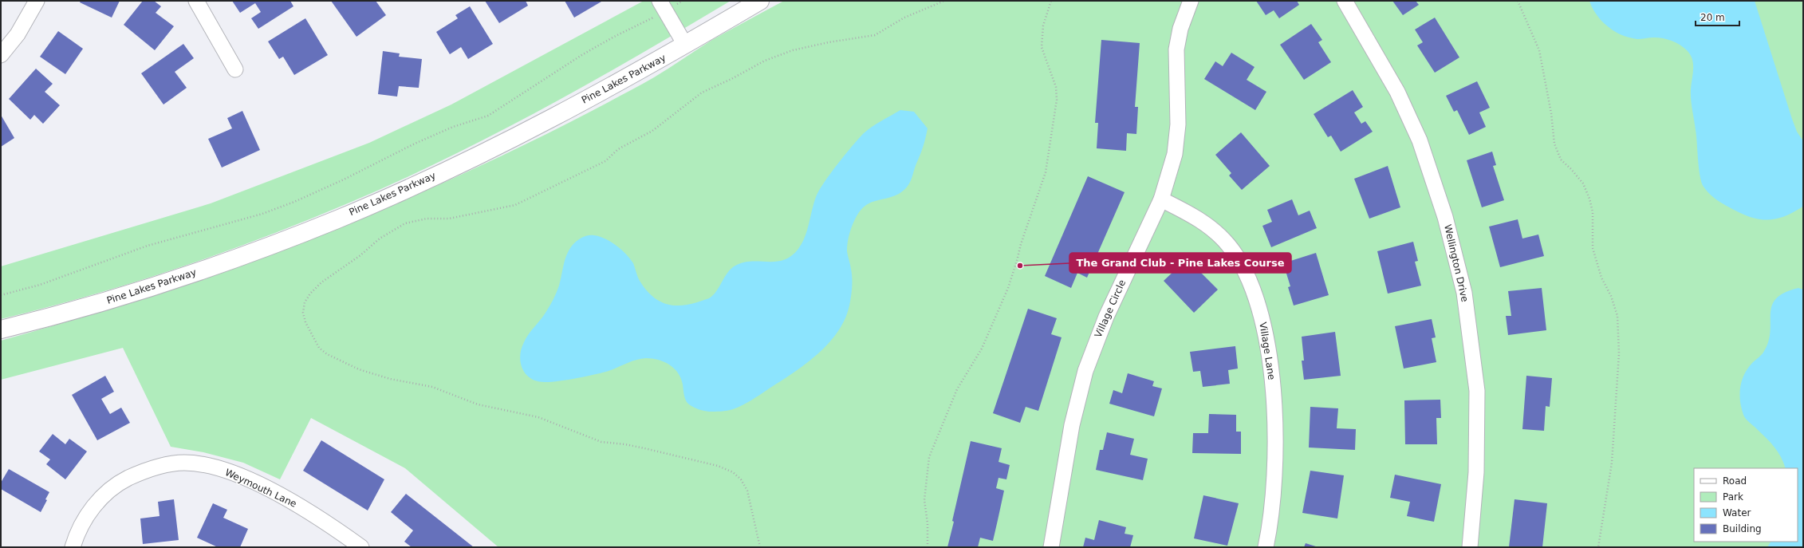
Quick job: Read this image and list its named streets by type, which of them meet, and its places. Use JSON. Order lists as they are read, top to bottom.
{
  "streets": {
    "street": [
      "Pine Lakes Parkway",
      "Wellington Drive",
      "Village Circle",
      "Village Lane",
      "Weymouth Lane"
    ]
  },
  "crossings": [
    ["Village Circle", "Village Lane"]
  ],
  "places": ["The Grand Club - Pine Lakes Course"],
  "legend": [
    "Road",
    "Park",
    "Water",
    "Building"
  ],
  "scale_bar": "20 m"
}
